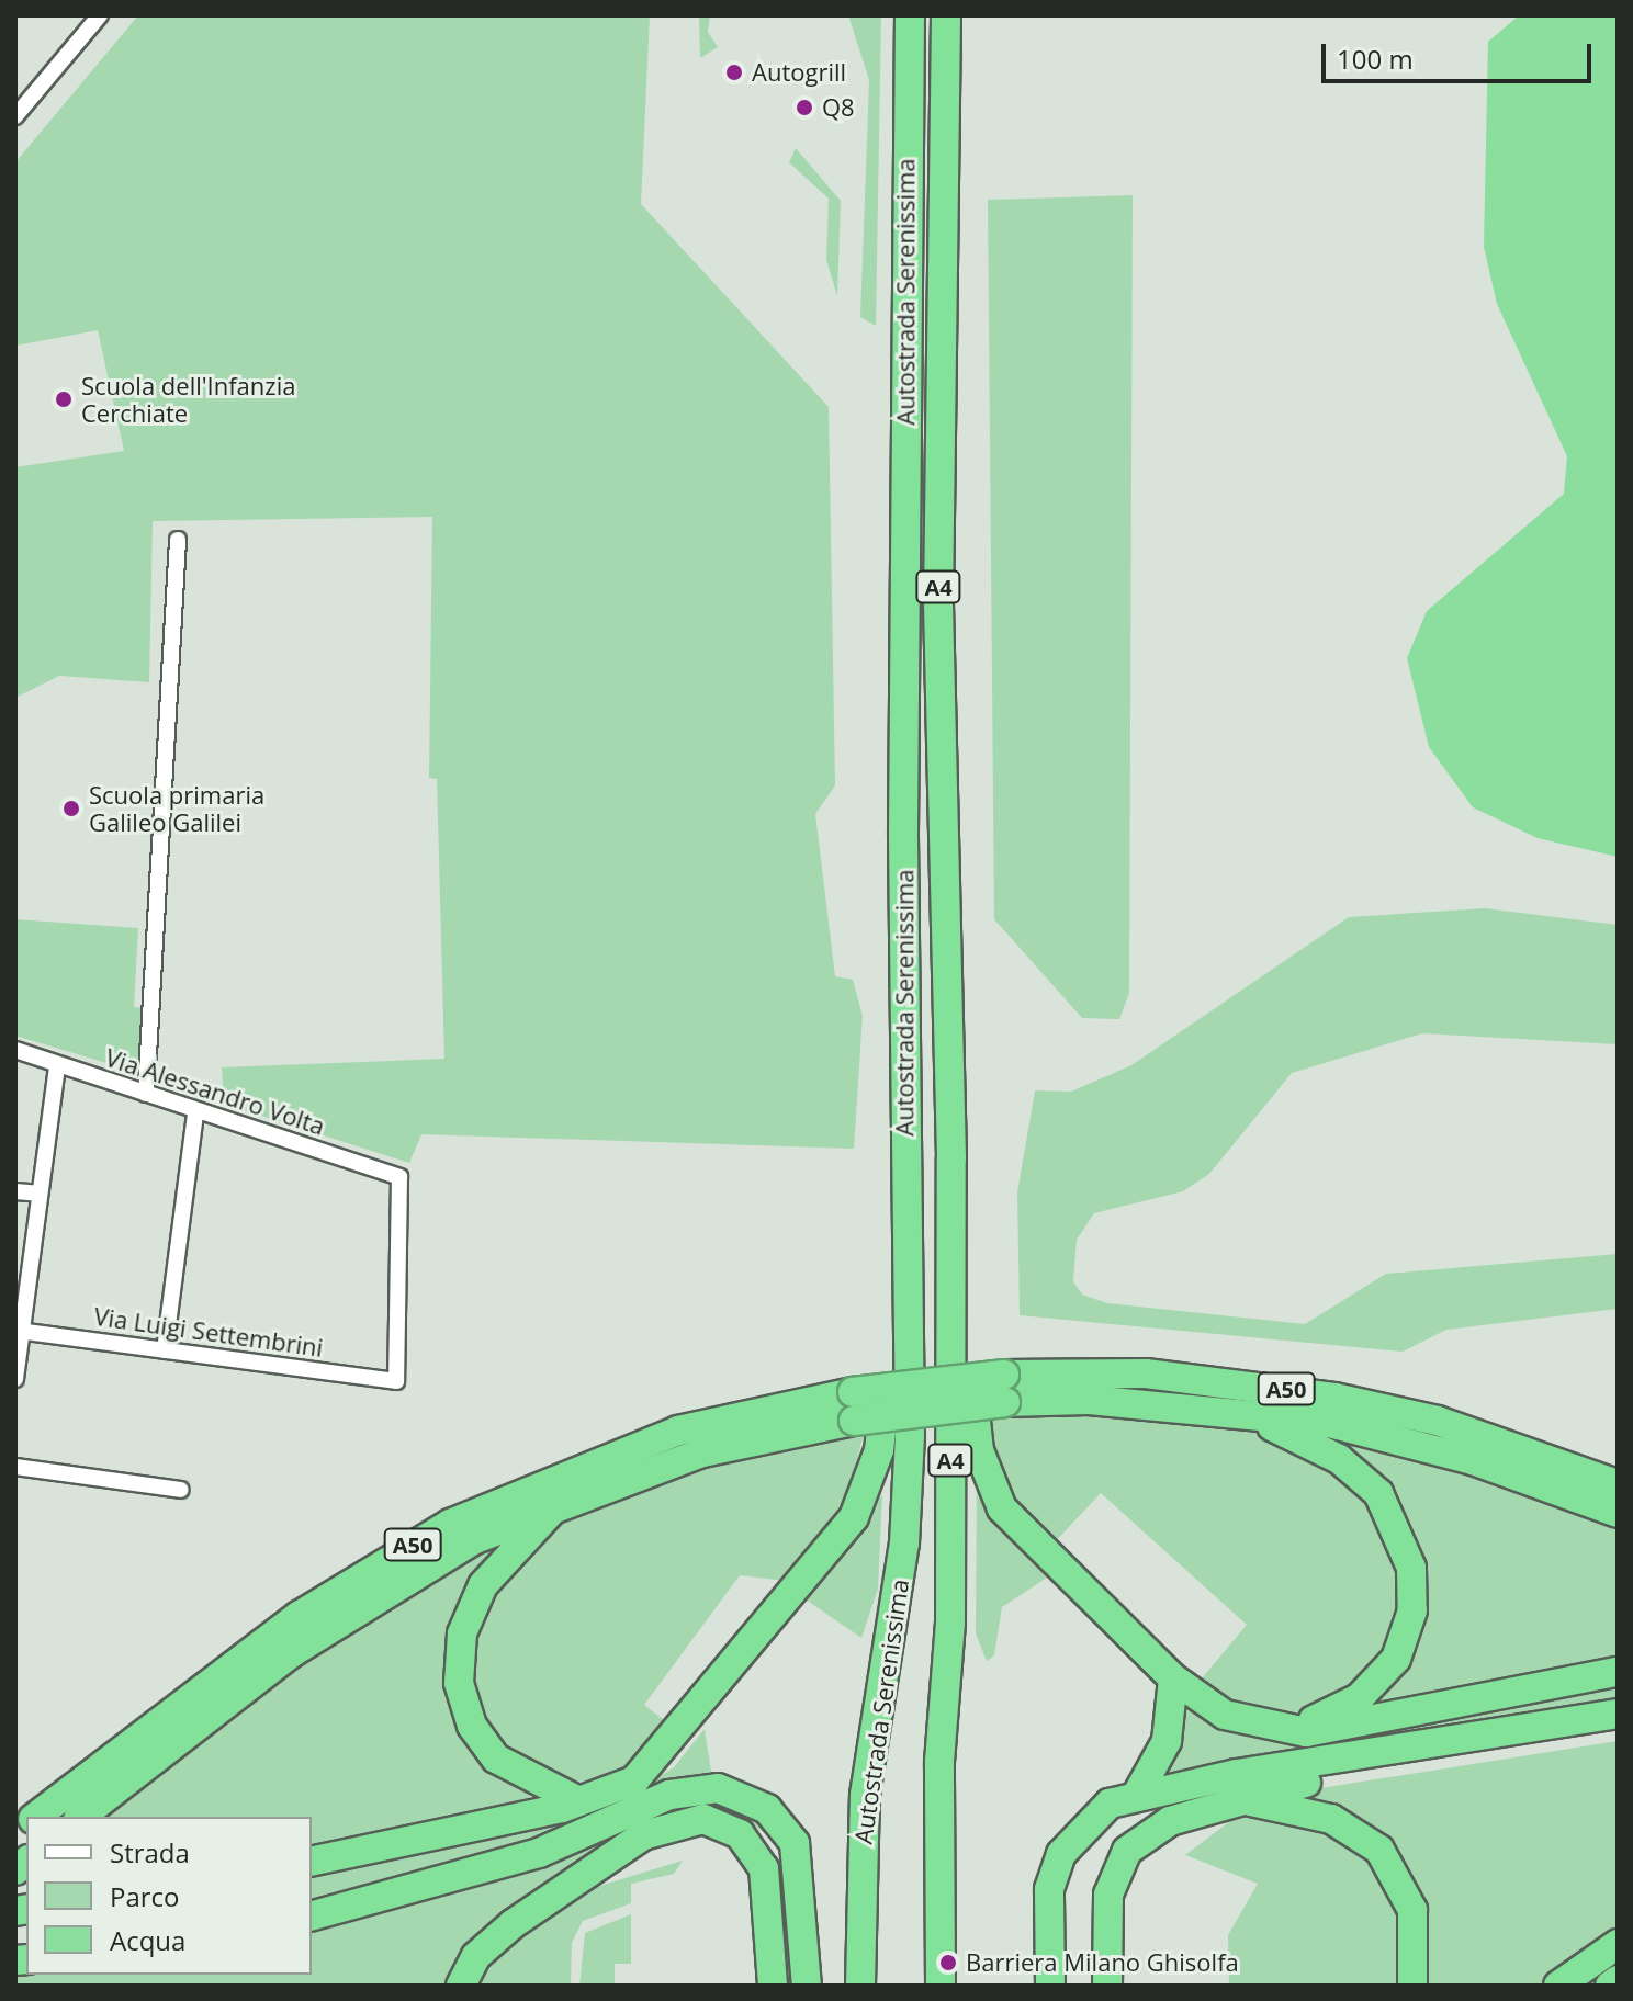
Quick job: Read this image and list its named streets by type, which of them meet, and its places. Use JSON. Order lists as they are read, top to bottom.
{
  "streets": {
    "highway": ["Autostrada Serenissima", "A4", "A50"],
    "street": ["Via Alessandro Volta", "Via Luigi Settembrini"]
  },
  "crossings": [
    ["Via Alessandro Volta", "Via Luigi Settembrini"]
  ],
  "places": [
    "Autogrill",
    "Q8",
    "Scuola dell'Infanzia Cerchiate",
    "Scuola primaria Galileo Galilei",
    "Barriera Milano Ghisolfa"
  ],
  "legend": ["Strada", "Parco", "Acqua"],
  "scale_bar": "100 m"
}
